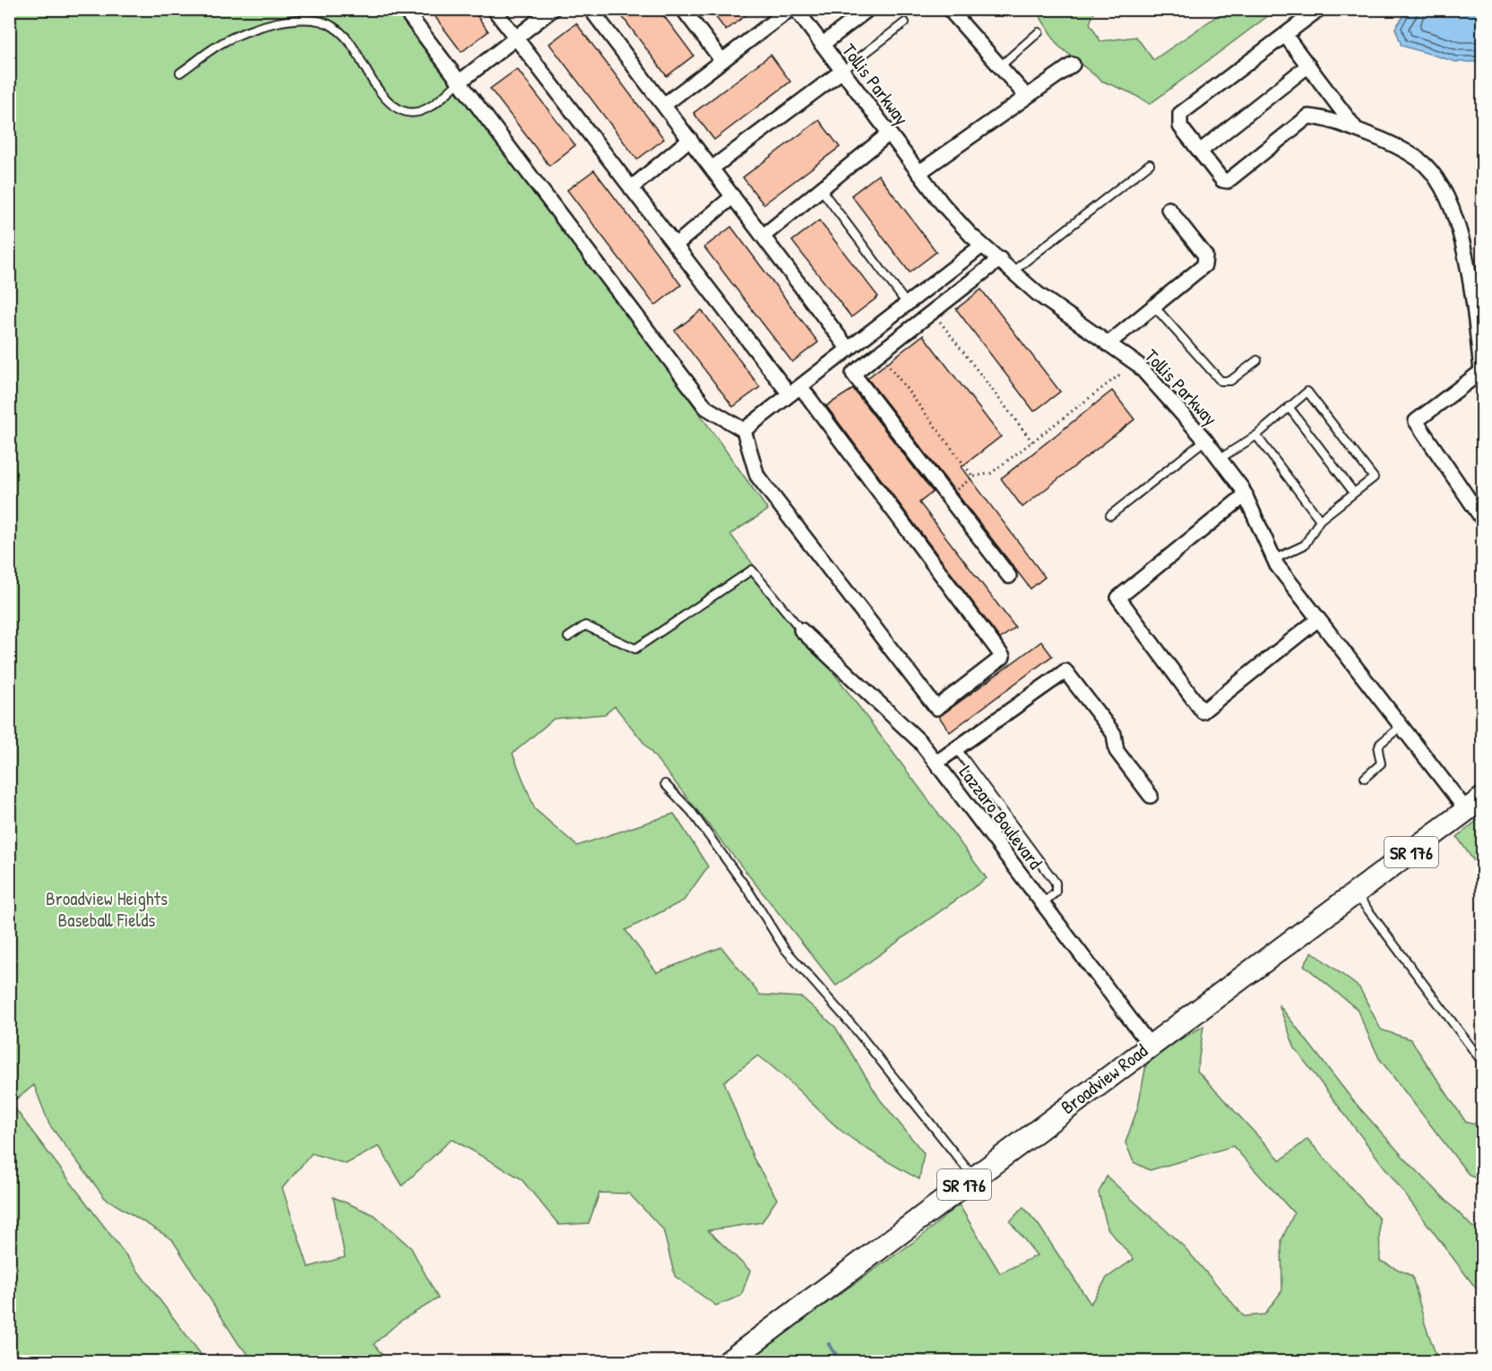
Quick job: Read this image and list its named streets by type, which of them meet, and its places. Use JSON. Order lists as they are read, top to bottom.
{
  "streets": {
    "main road": ["SR 176", "Broadview Road"],
    "street": ["Tollis Parkway", "Lazzaro Boulevard"]
  },
  "crossings": [
    ["Tollis Parkway", "Broadview Road"],
    ["Lazzaro Boulevard", "Broadview Road"]
  ],
  "parks": ["Broadview Heights Baseball Fields"]
}
